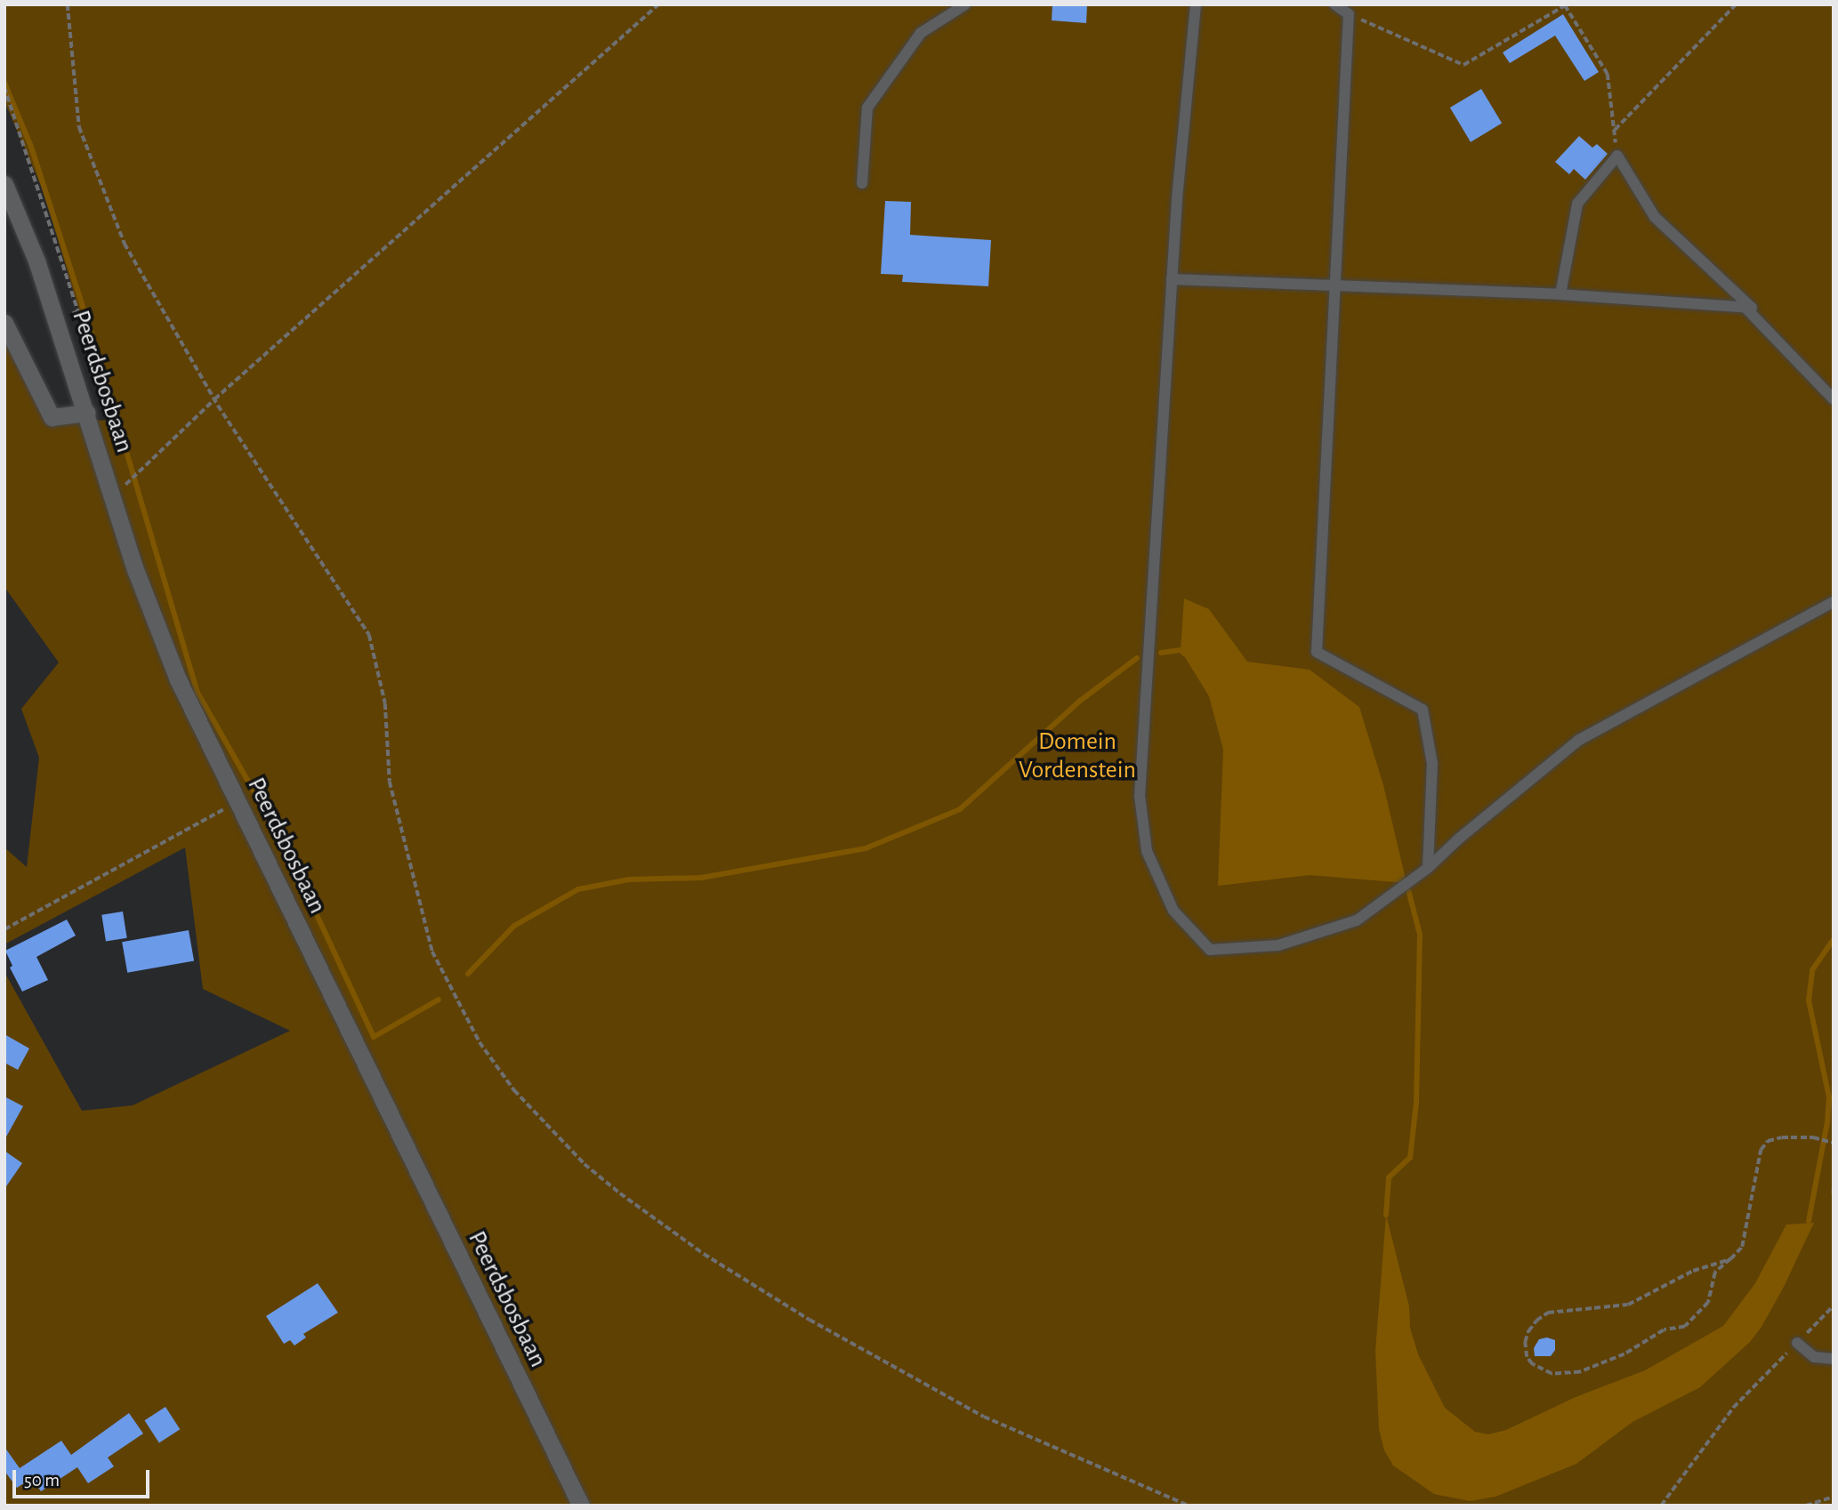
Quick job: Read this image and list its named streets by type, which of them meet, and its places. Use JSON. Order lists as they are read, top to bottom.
{
  "streets": {
    "street": ["Peerdsbosbaan"]
  },
  "parks": ["Domein Vordenstein"],
  "scale_bar": "50 m"
}
